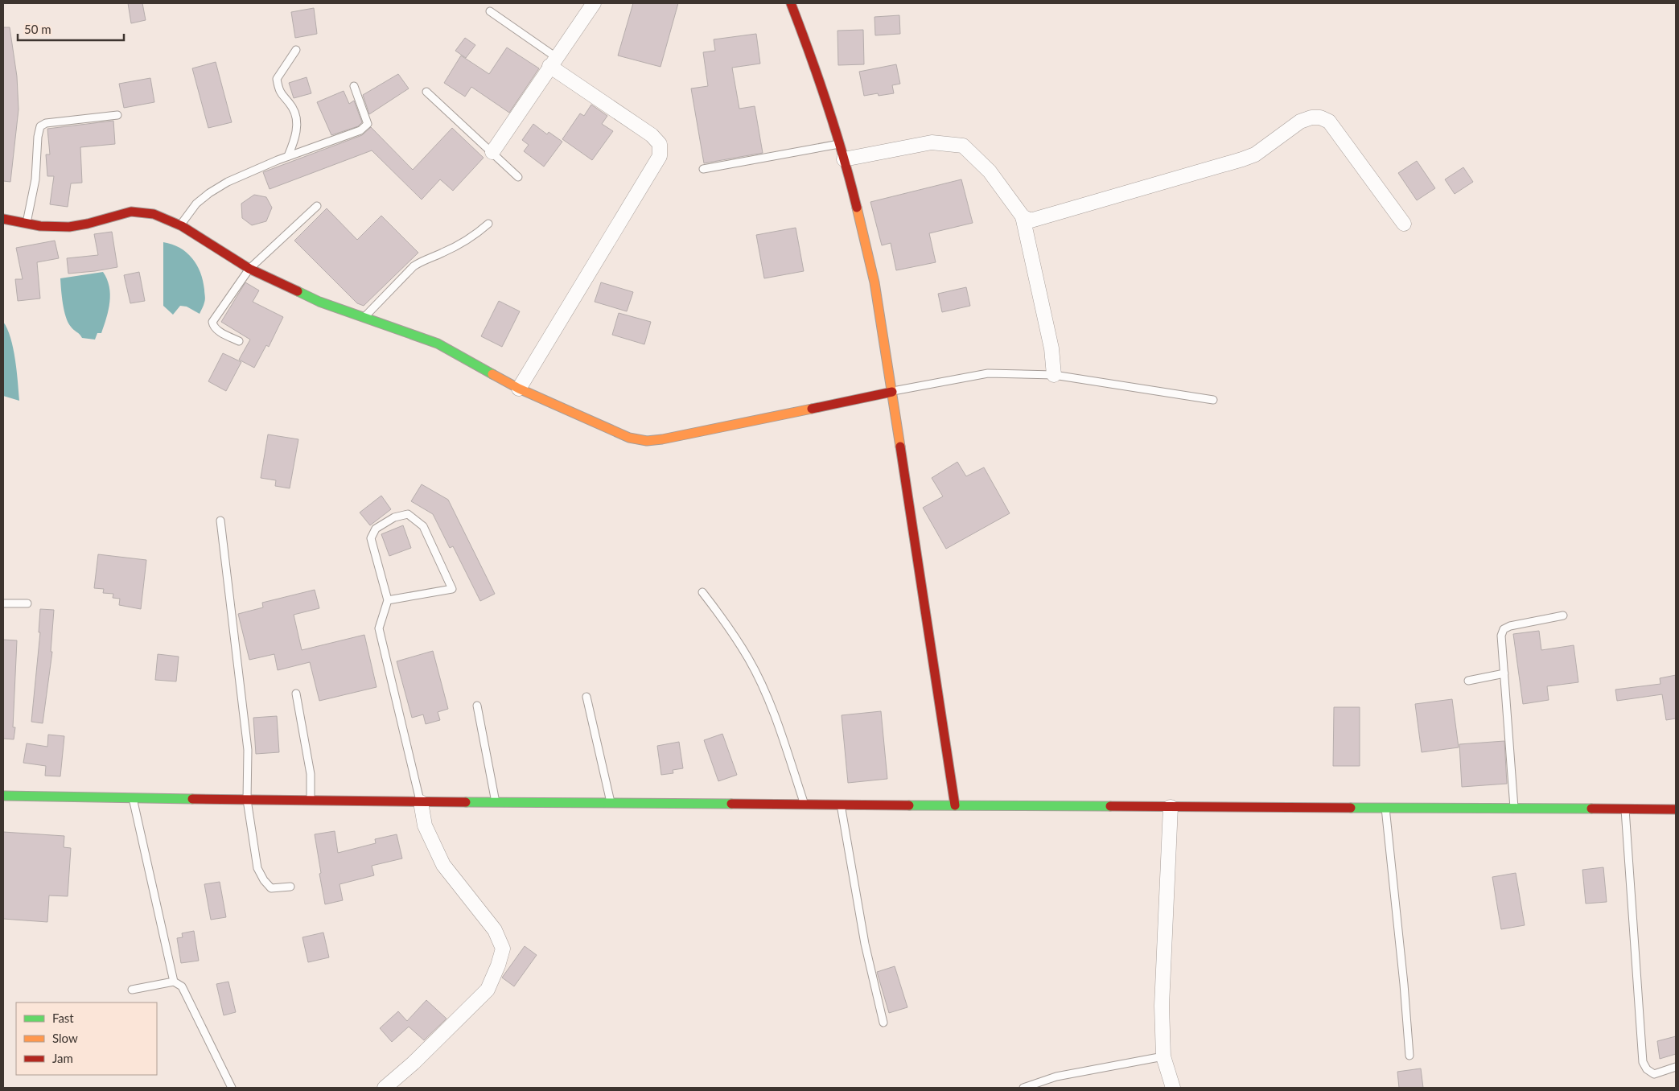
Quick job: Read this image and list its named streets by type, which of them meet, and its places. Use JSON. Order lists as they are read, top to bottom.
{
  "legend": ["Fast", "Slow", "Jam"],
  "scale_bar": "50 m"
}
